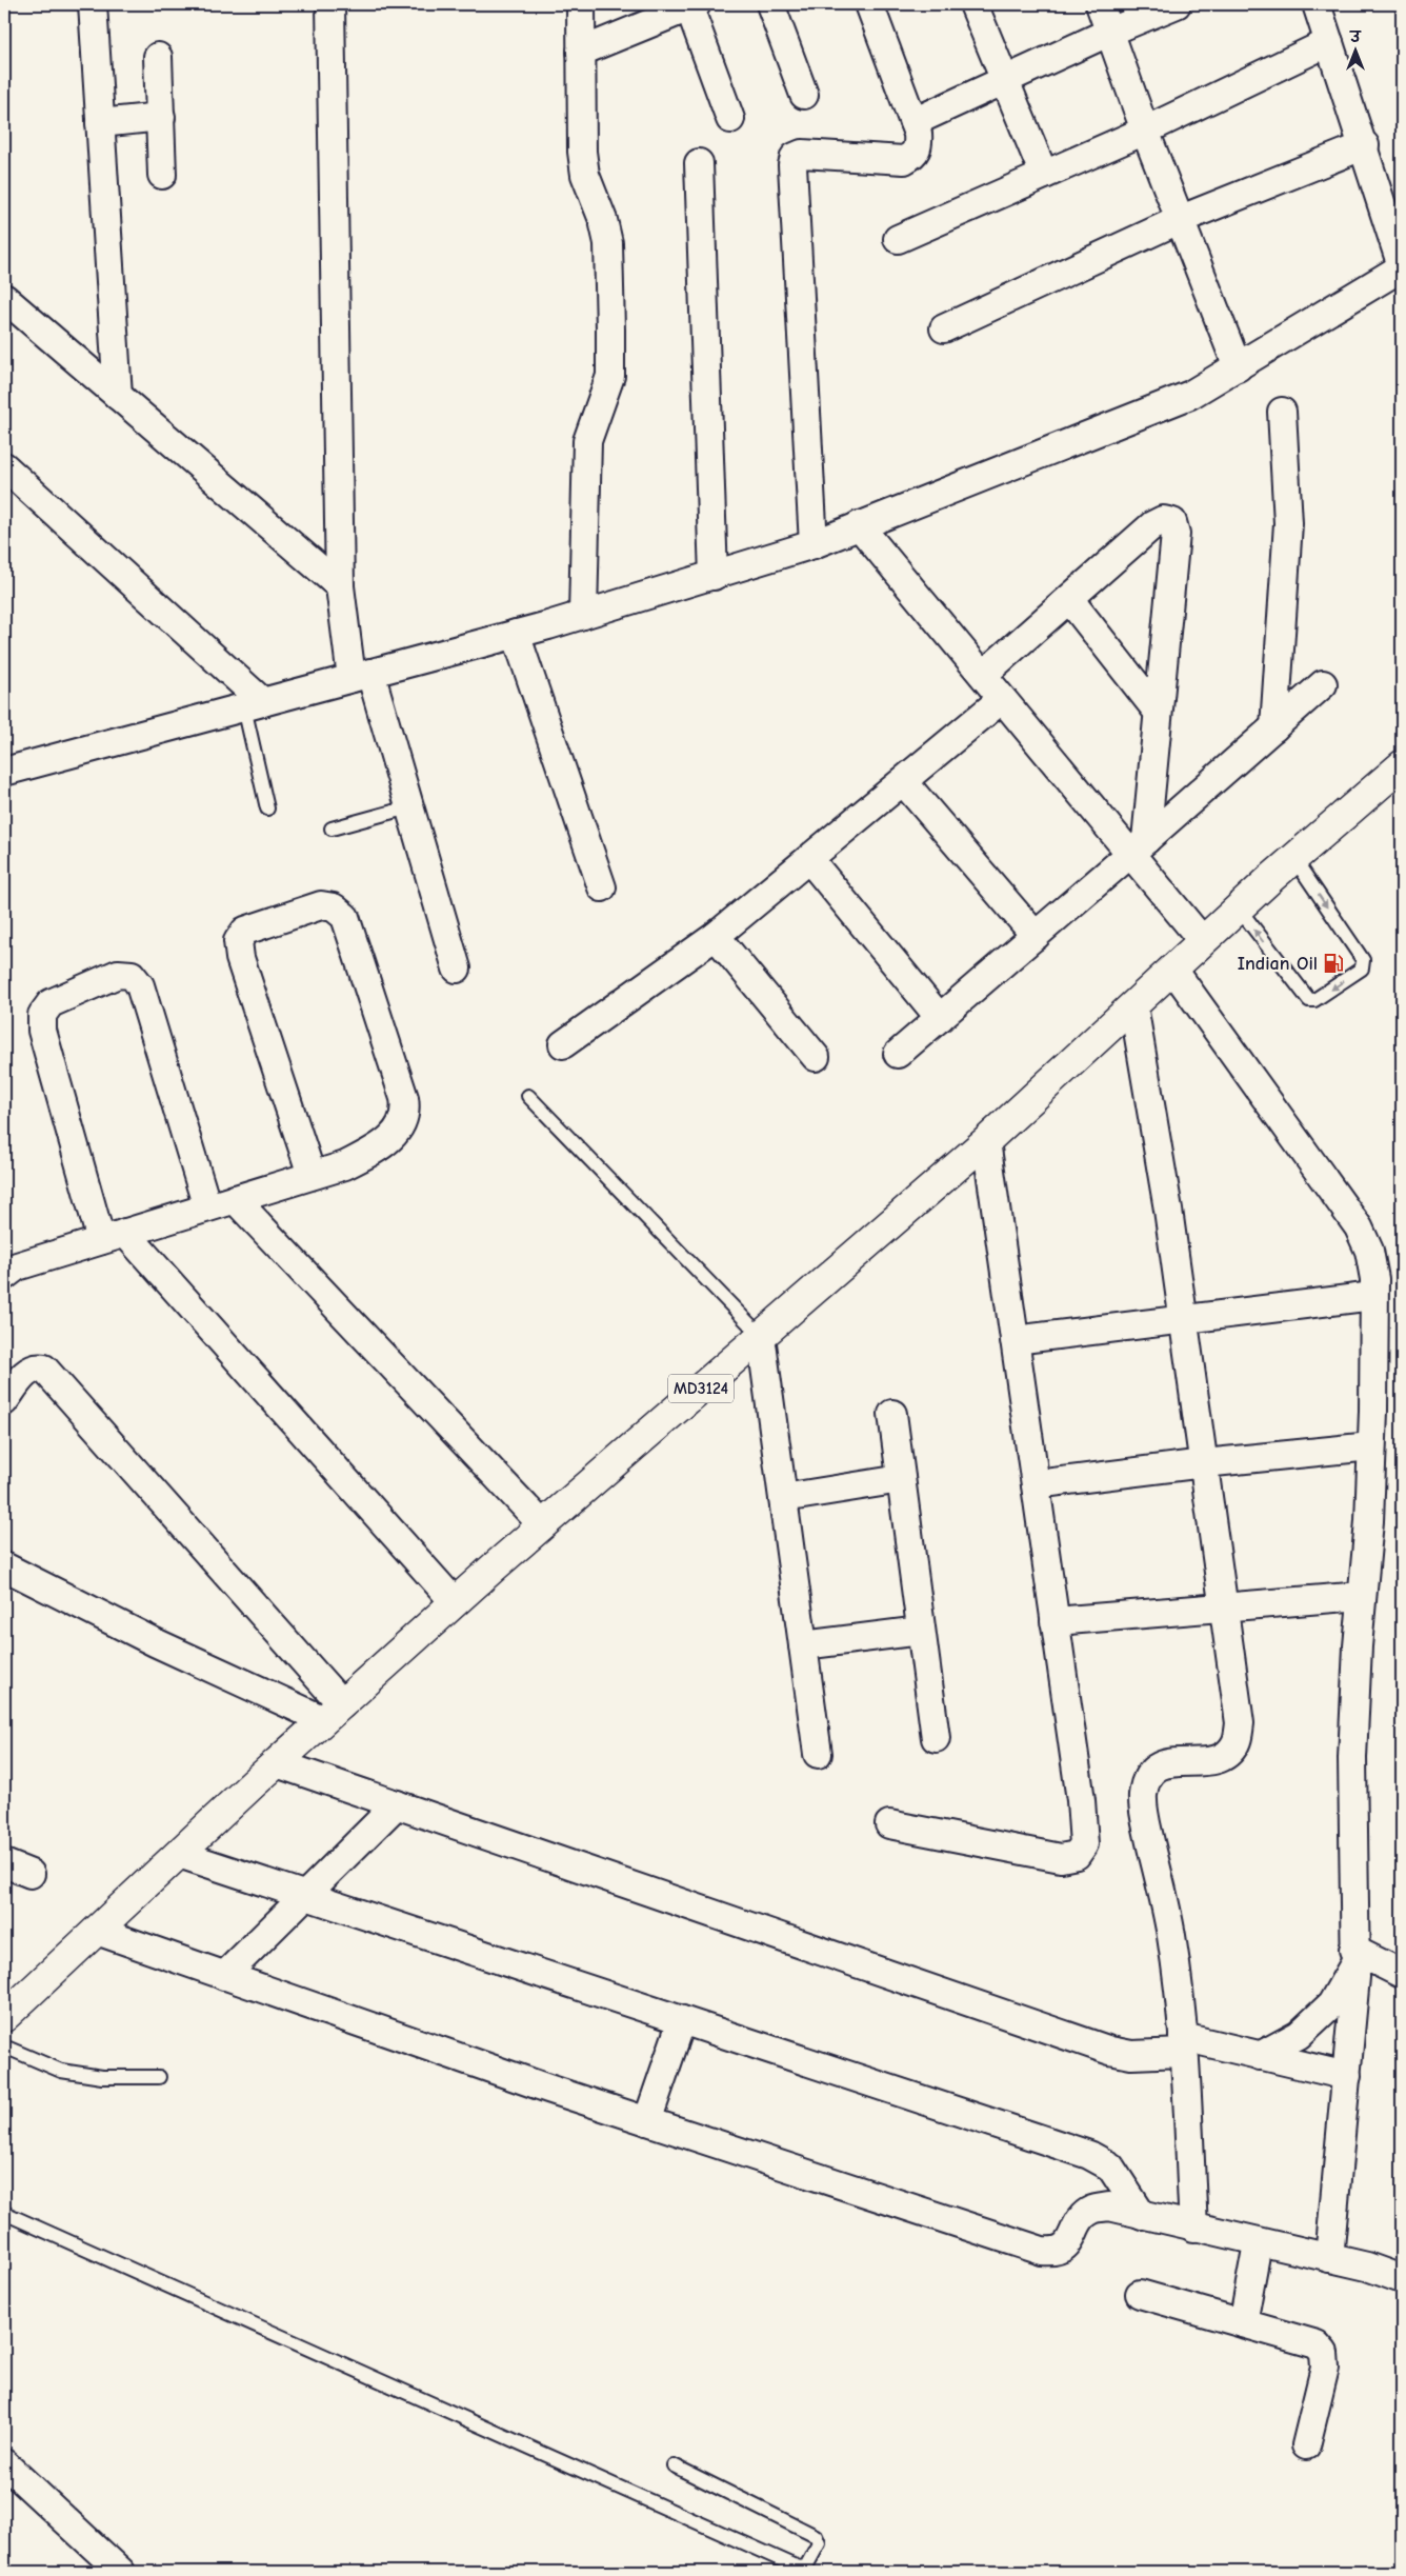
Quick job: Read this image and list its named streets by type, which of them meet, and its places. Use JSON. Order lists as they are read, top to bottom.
{
  "streets": {
    "main road": ["MD3124"]
  },
  "places": {
    "fuel station": ["Indian Oil"]
  },
  "north": "top"
}
